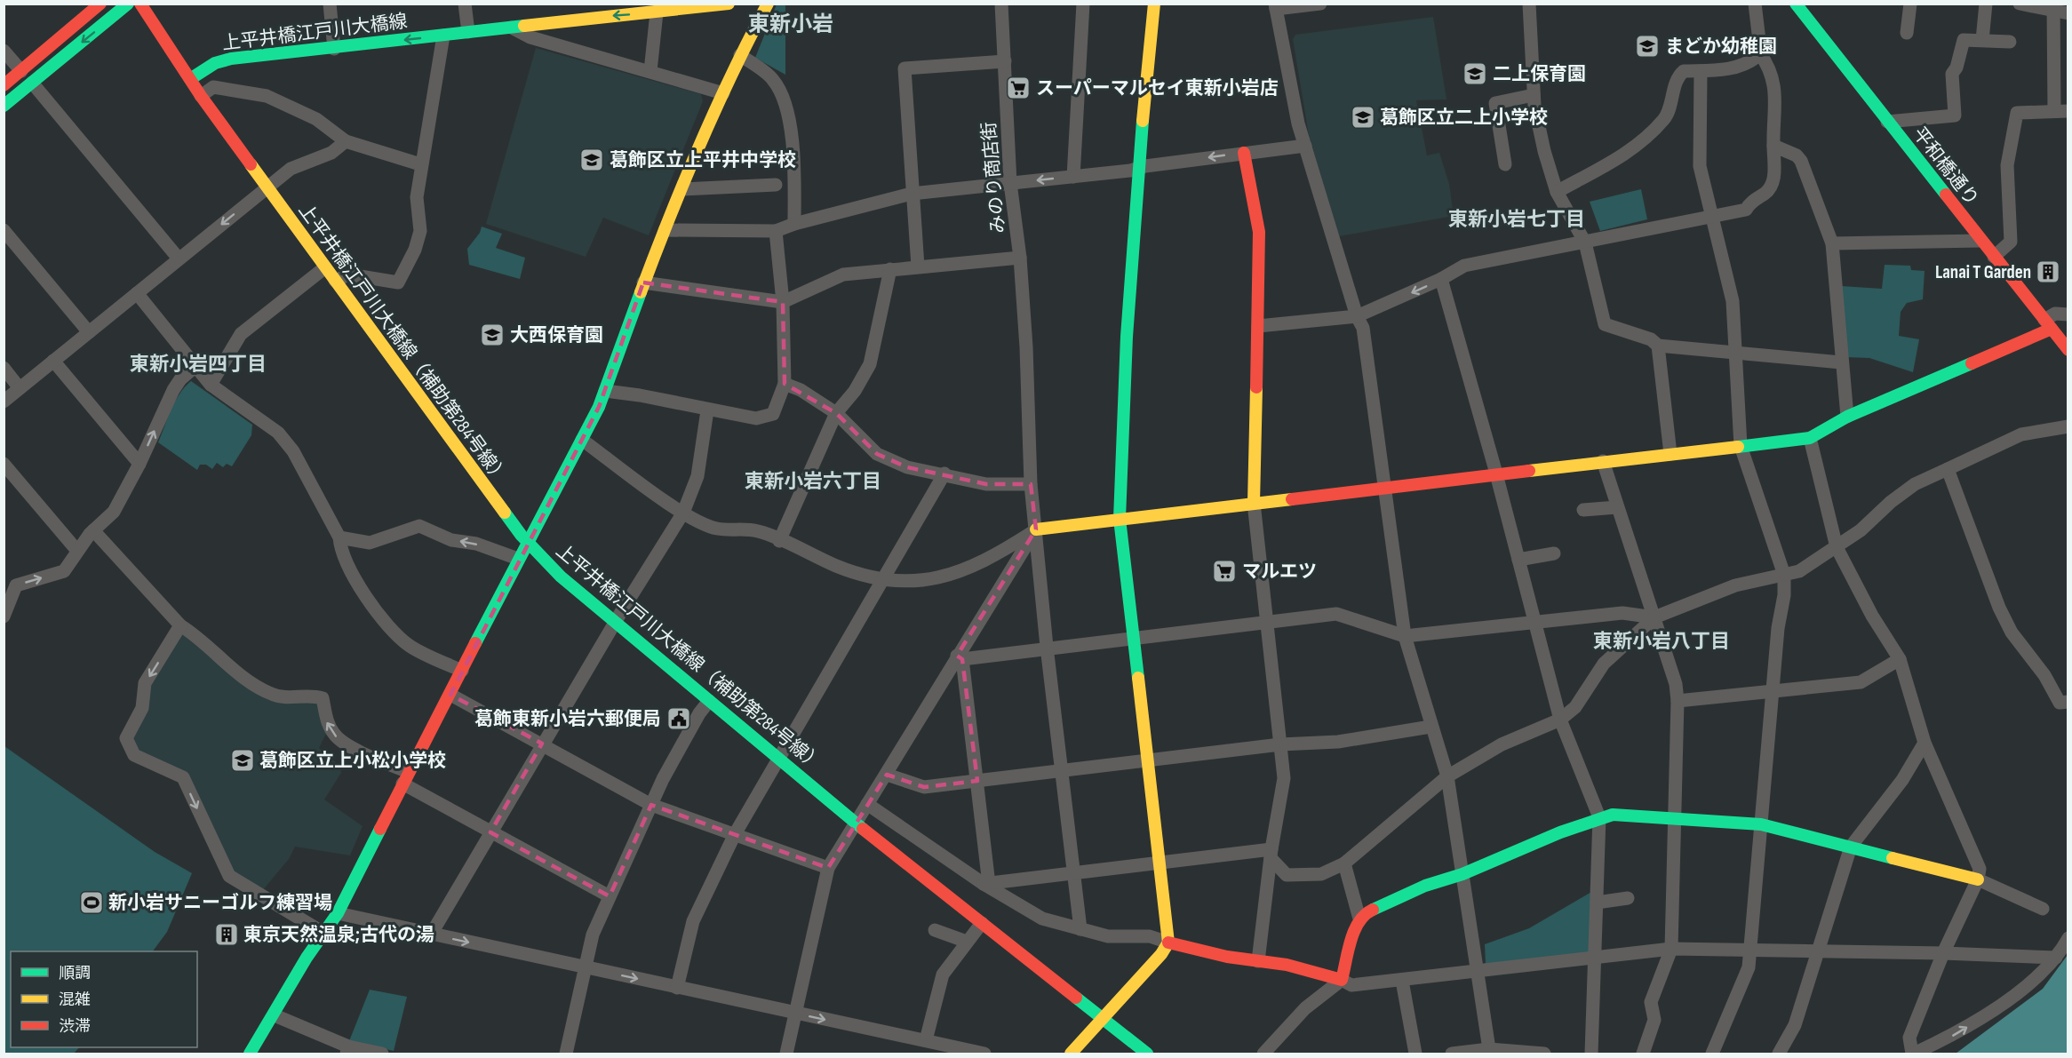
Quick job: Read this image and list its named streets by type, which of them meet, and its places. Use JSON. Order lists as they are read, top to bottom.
{
  "streets": {
    "street": [
      "上平井橋江戸川大橋線",
      "平和橋通り",
      "みのり商店街",
      "上平井橋江戸川大橋線（補助第284号線）"
    ]
  },
  "crossings": [
    ["上平井橋江戸川大橋線", "上平井橋江戸川大橋線（補助第284号線）"]
  ],
  "districts": [
    "東新小岩",
    "東新小岩七丁目",
    "東新小岩四丁目",
    "東新小岩六丁目",
    "東新小岩八丁目"
  ],
  "places": {
    "school or university": [
      "まどか幼稚園",
      "二上保育園",
      "葛飾区立二上小学校",
      "葛飾区立上平井中学校",
      "大西保育園",
      "葛飾区立上小松小学校"
    ],
    "supermarket": ["スーパーマルセイ東新小岩店", "マルエツ"],
    "building": ["Lanai T Garden", "東京天然温泉;古代の湯"],
    "public building": ["葛飾東新小岩六郵便局"],
    "sports": ["新小岩サニーゴルフ練習場"]
  },
  "legend": ["順調", "混雑", "渋滞"]
}
